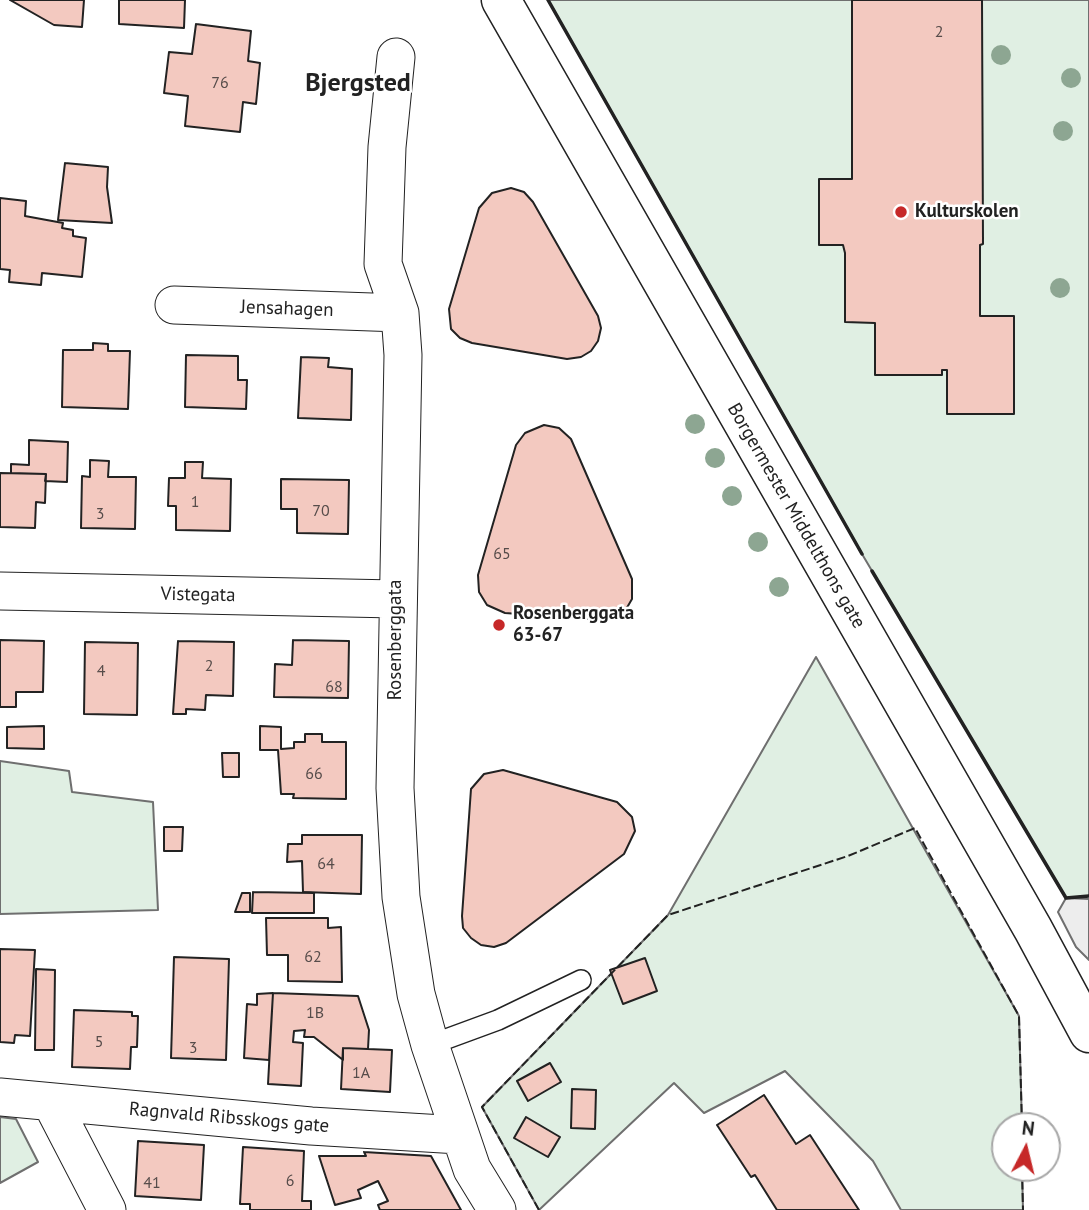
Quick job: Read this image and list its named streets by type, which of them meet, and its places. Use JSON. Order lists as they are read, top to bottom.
{
  "streets": {
    "main road": ["Borgermester Middelthons gate"],
    "street": [
      "Jensahagen",
      "Vistegata",
      "Rosenberggata",
      "Ragnvald Ribsskogs gate"
    ]
  },
  "crossings": [
    ["Jensahagen", "Rosenberggata"],
    ["Vistegata", "Rosenberggata"],
    ["Rosenberggata", "Ragnvald Ribsskogs gate"]
  ],
  "districts": ["Bjergsted"],
  "places": ["Kulturskolen", "Rosenberggata 63-67"],
  "house_numbers": [
    "2",
    "76",
    "1",
    "70",
    "3",
    "65",
    "2",
    "4",
    "68",
    "66",
    "64",
    "62",
    "1B",
    "5",
    "3",
    "1A",
    "6",
    "41"
  ],
  "north": "top"
}
